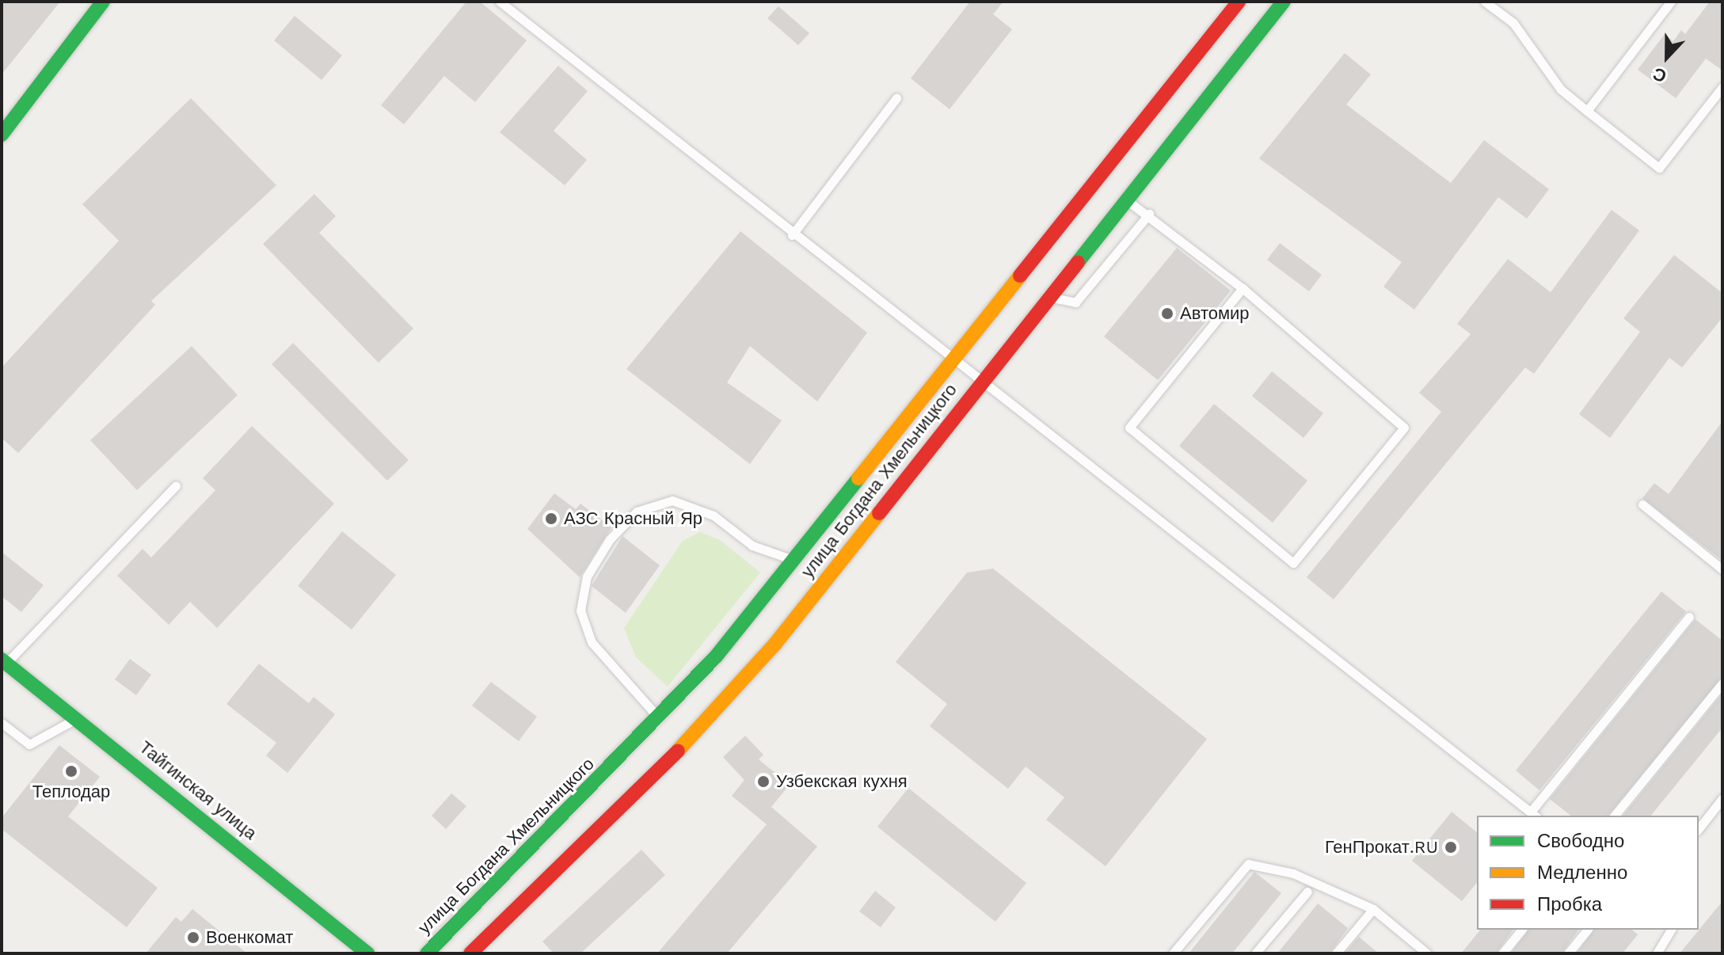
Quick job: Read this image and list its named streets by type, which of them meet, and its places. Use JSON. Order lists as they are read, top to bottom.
{
  "streets": {
    "main road": ["улица Богдана Хмельницкого", "Тайгинская улица"]
  },
  "places": [
    "Автомир",
    "АЗС Красный Яр",
    "Теплодар",
    "Узбекская кухня",
    "ГенПрокат.RU",
    "Военкомат"
  ],
  "legend": ["Свободно", "Медленно", "Пробка"],
  "north": "bottom"
}
